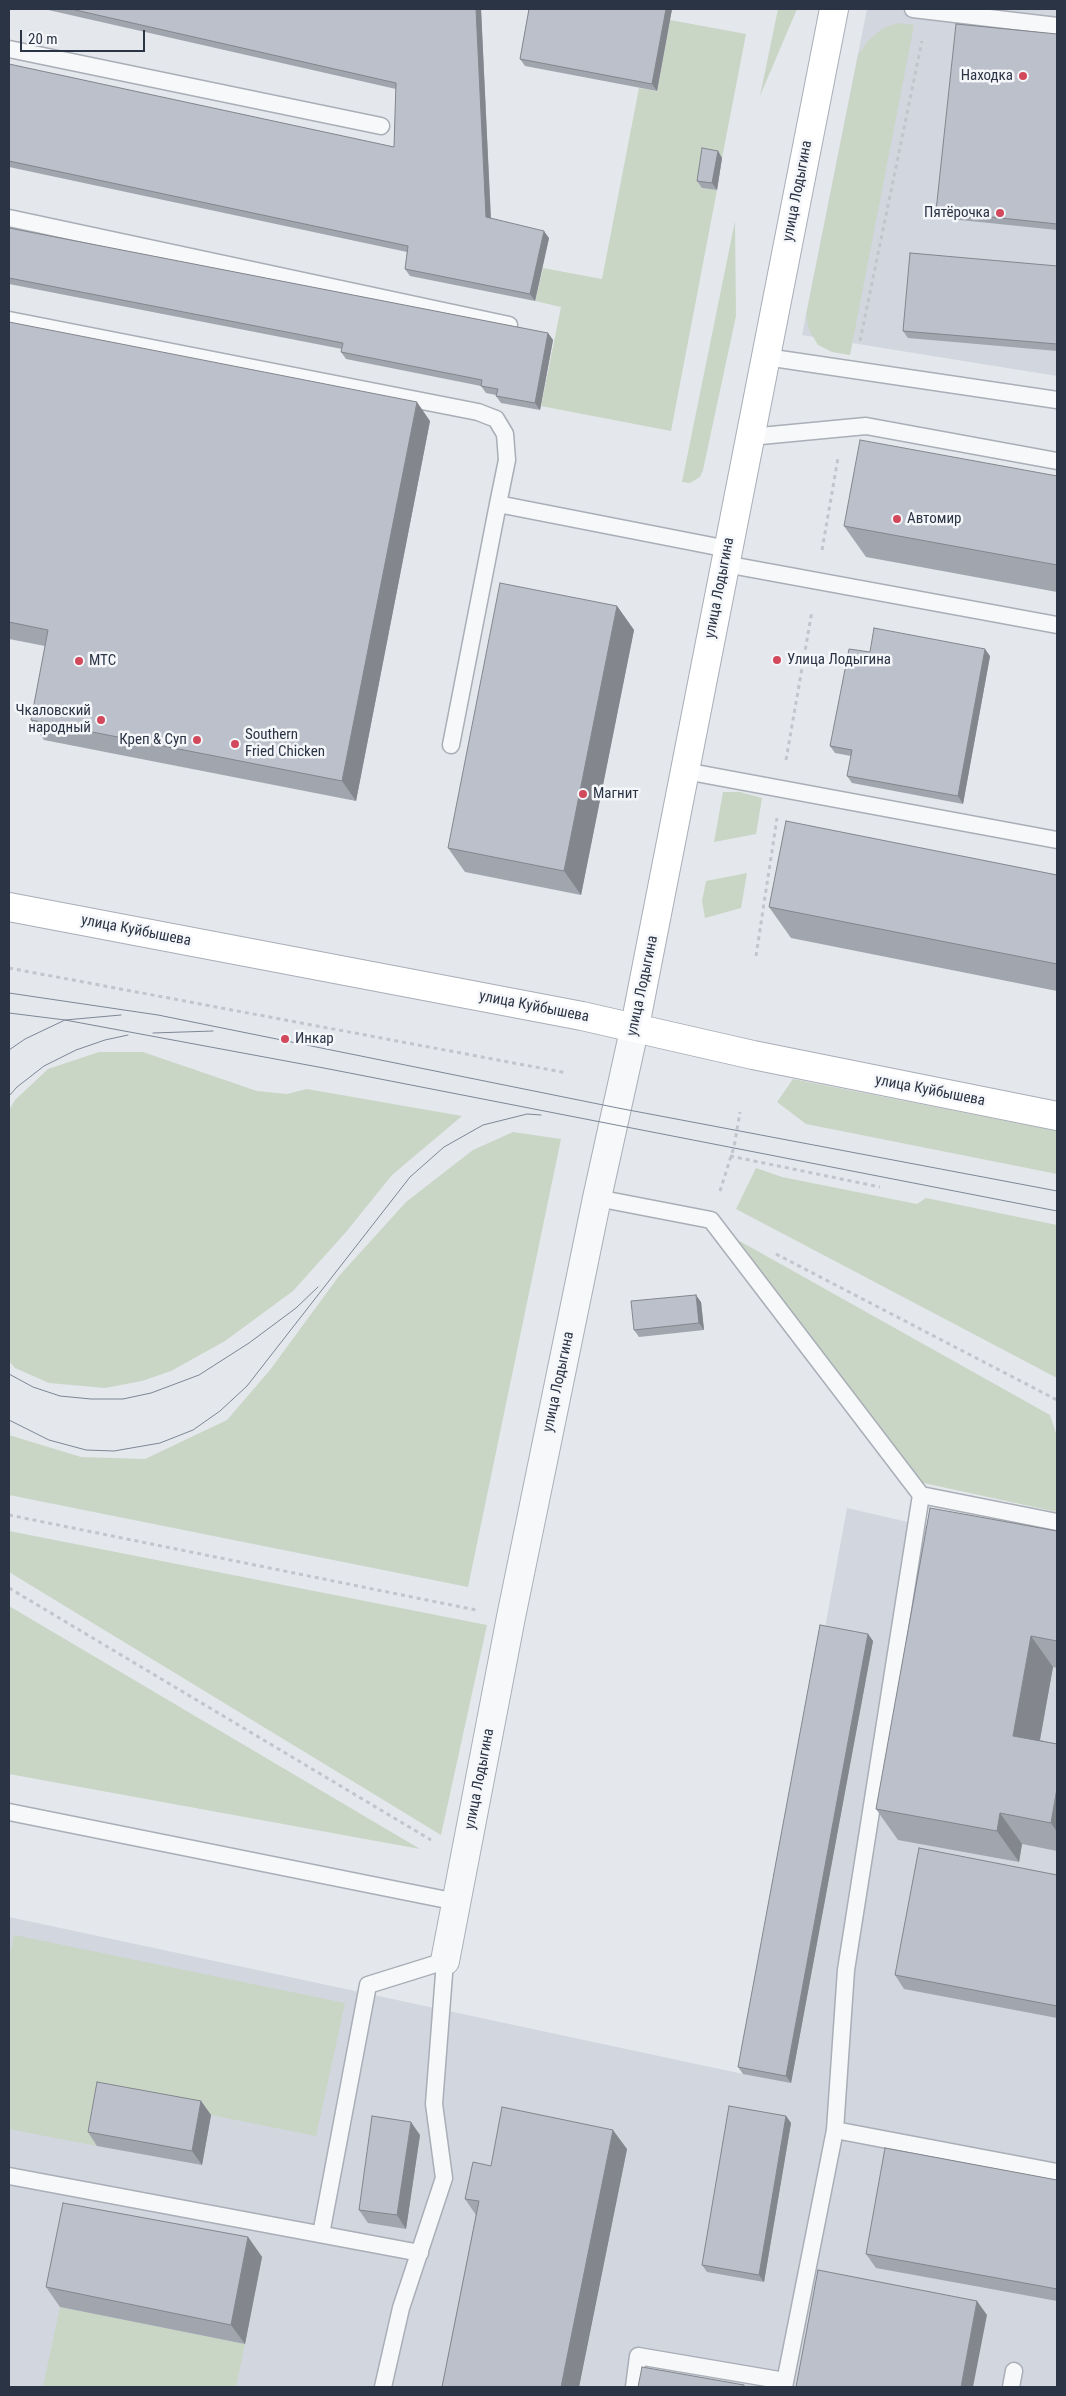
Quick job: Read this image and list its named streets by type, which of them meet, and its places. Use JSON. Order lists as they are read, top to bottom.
{
  "streets": {
    "main road": ["улица Лодыгина", "улица Куйбышева"]
  },
  "crossings": [
    ["улица Лодыгина", "улица Куйбышева"]
  ],
  "places": [
    "Находка",
    "Пятёрочка",
    "Автомир",
    "Улица Лодыгина",
    "МТС",
    "Чкаловский народный",
    "Креп & Суп",
    "Southern Fried Chicken",
    "Магнит",
    "Инкар"
  ],
  "scale_bar": "20 m"
}
